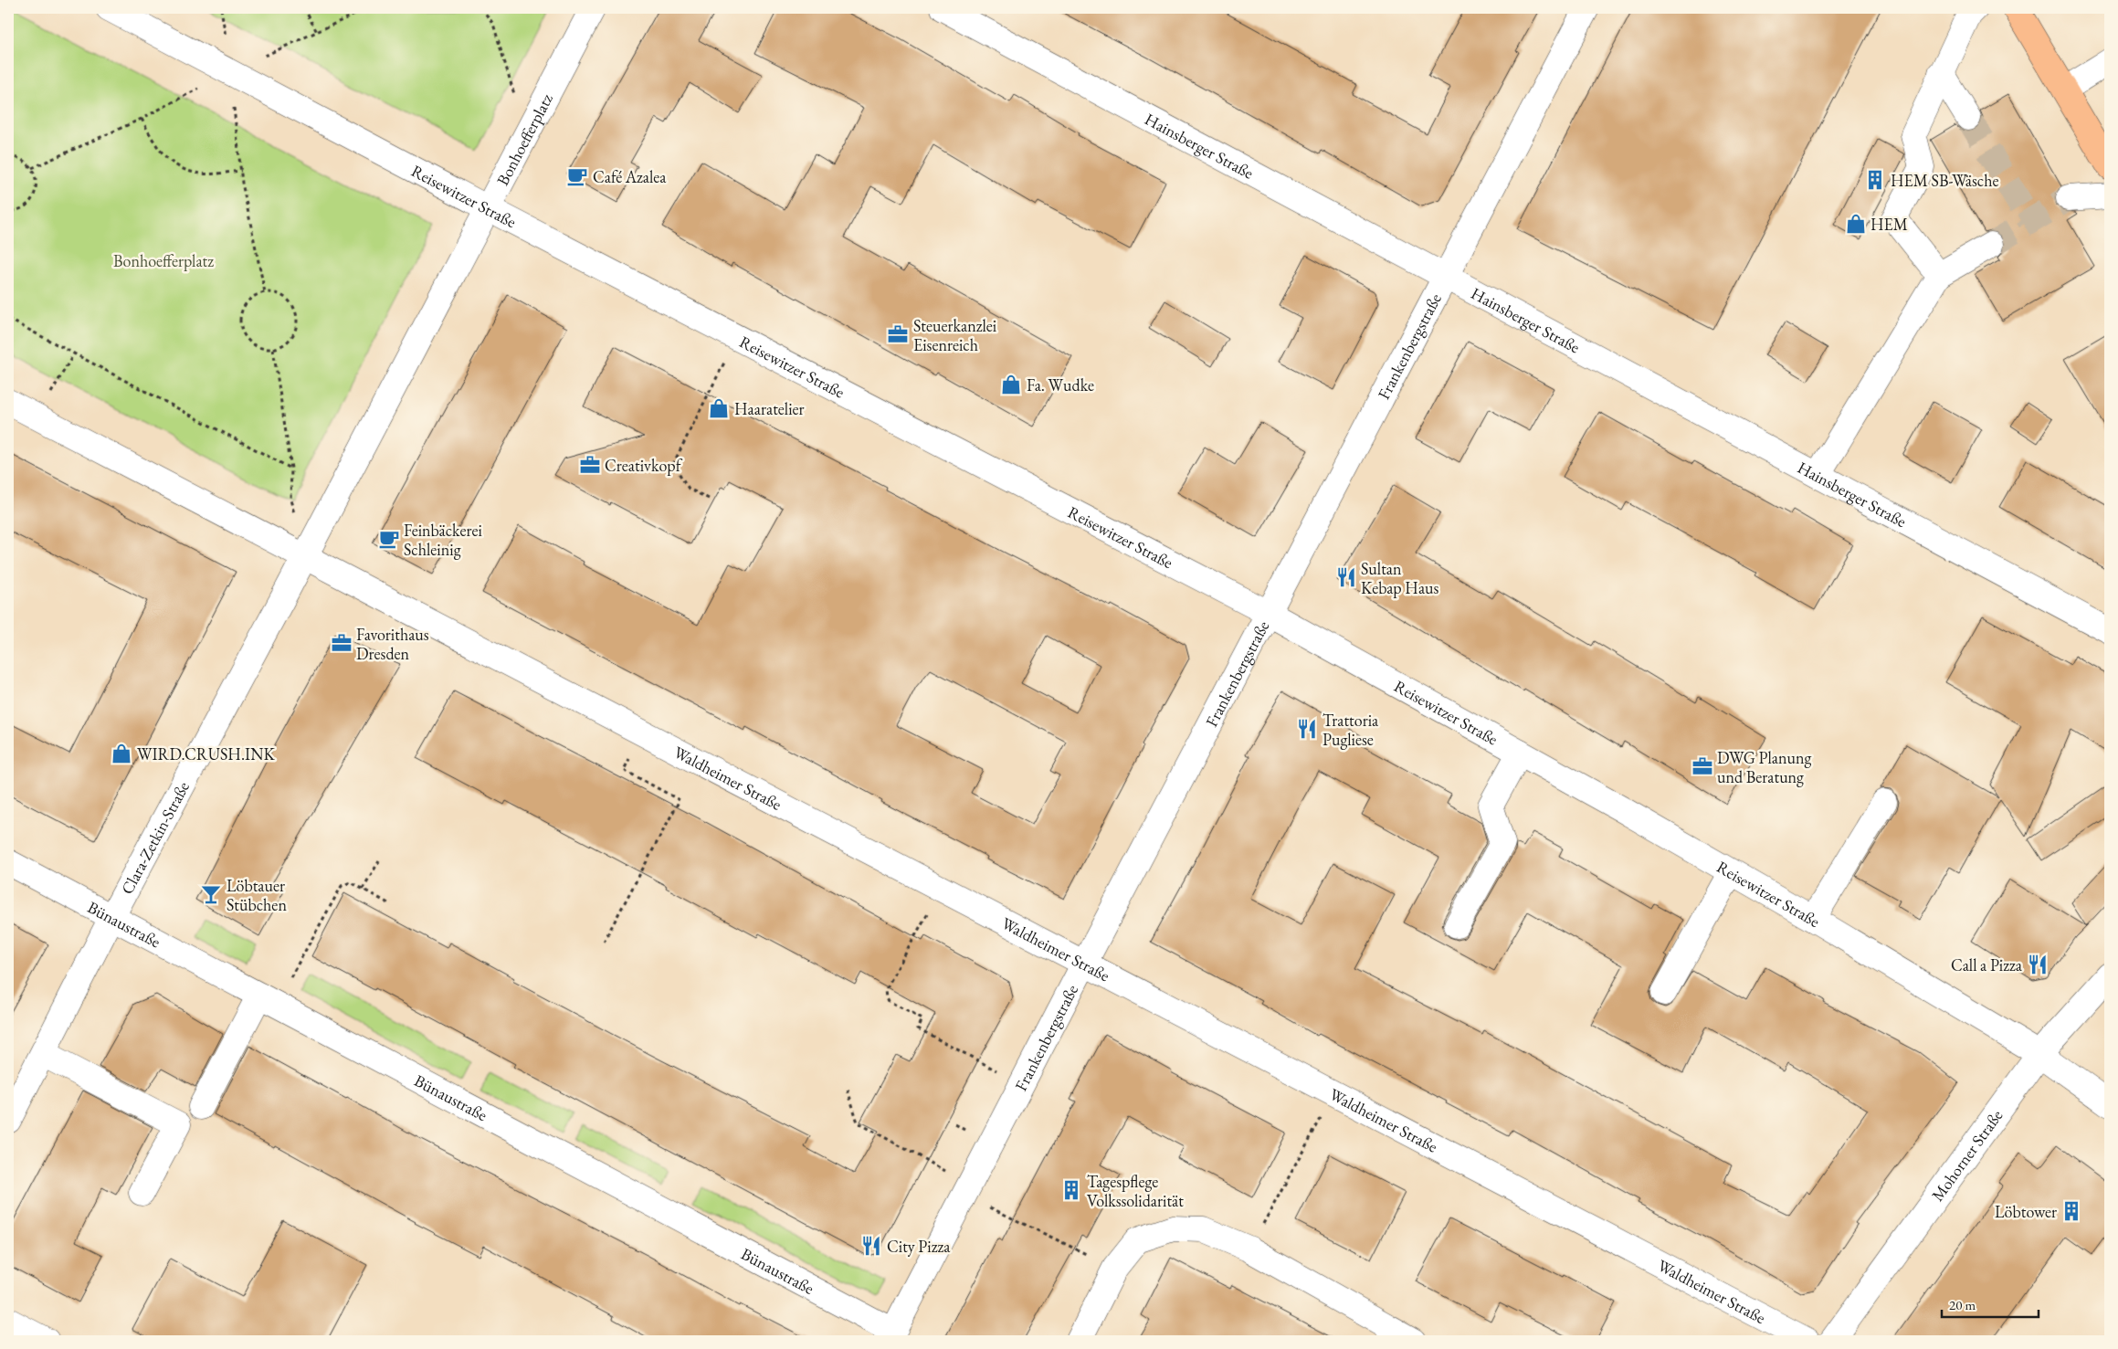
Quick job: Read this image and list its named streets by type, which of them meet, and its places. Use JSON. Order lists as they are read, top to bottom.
{
  "streets": {
    "street": [
      "Bonhoefferplatz",
      "Hainsberger Straße",
      "Reisewitzer Straße",
      "Frankenbergstraße",
      "Waldheimer Straße",
      "Clara-Zetkin-Straße",
      "Bünaustraße",
      "Mohorner Straße"
    ]
  },
  "crossings": [
    ["Bonhoefferplatz", "Reisewitzer Straße"],
    ["Bonhoefferplatz", "Waldheimer Straße"],
    ["Bonhoefferplatz", "Clara-Zetkin-Straße"],
    ["Hainsberger Straße", "Frankenbergstraße"],
    ["Reisewitzer Straße", "Frankenbergstraße"],
    ["Reisewitzer Straße", "Mohorner Straße"],
    ["Frankenbergstraße", "Waldheimer Straße"],
    ["Frankenbergstraße", "Bünaustraße"],
    ["Waldheimer Straße", "Clara-Zetkin-Straße"],
    ["Clara-Zetkin-Straße", "Bünaustraße"]
  ],
  "parks": ["Bonhoefferplatz"],
  "places": {
    "cafe": ["Café Azalea", "Feinbäckerei Schleinig"],
    "building": ["HEM SB-Wäsche", "Tagespflege Volkssolidarität", "Löbtower"],
    "shop": [
      "HEM",
      "Fa. Wudke",
      "Haaratelier",
      "WIRD.CRUSH.INK"
    ],
    "office": [
      "Steuerkanzlei Eisenreich",
      "Creativkopf",
      "Favorithaus Dresden",
      "DWG Planung und Beratung"
    ],
    "restaurant": [
      "Sultan Kebap Haus",
      "Trattoria Pugliese",
      "Call a Pizza",
      "City Pizza"
    ],
    "bar": ["Löbtauer Stübchen"]
  },
  "scale_bar": "20 m"
}
